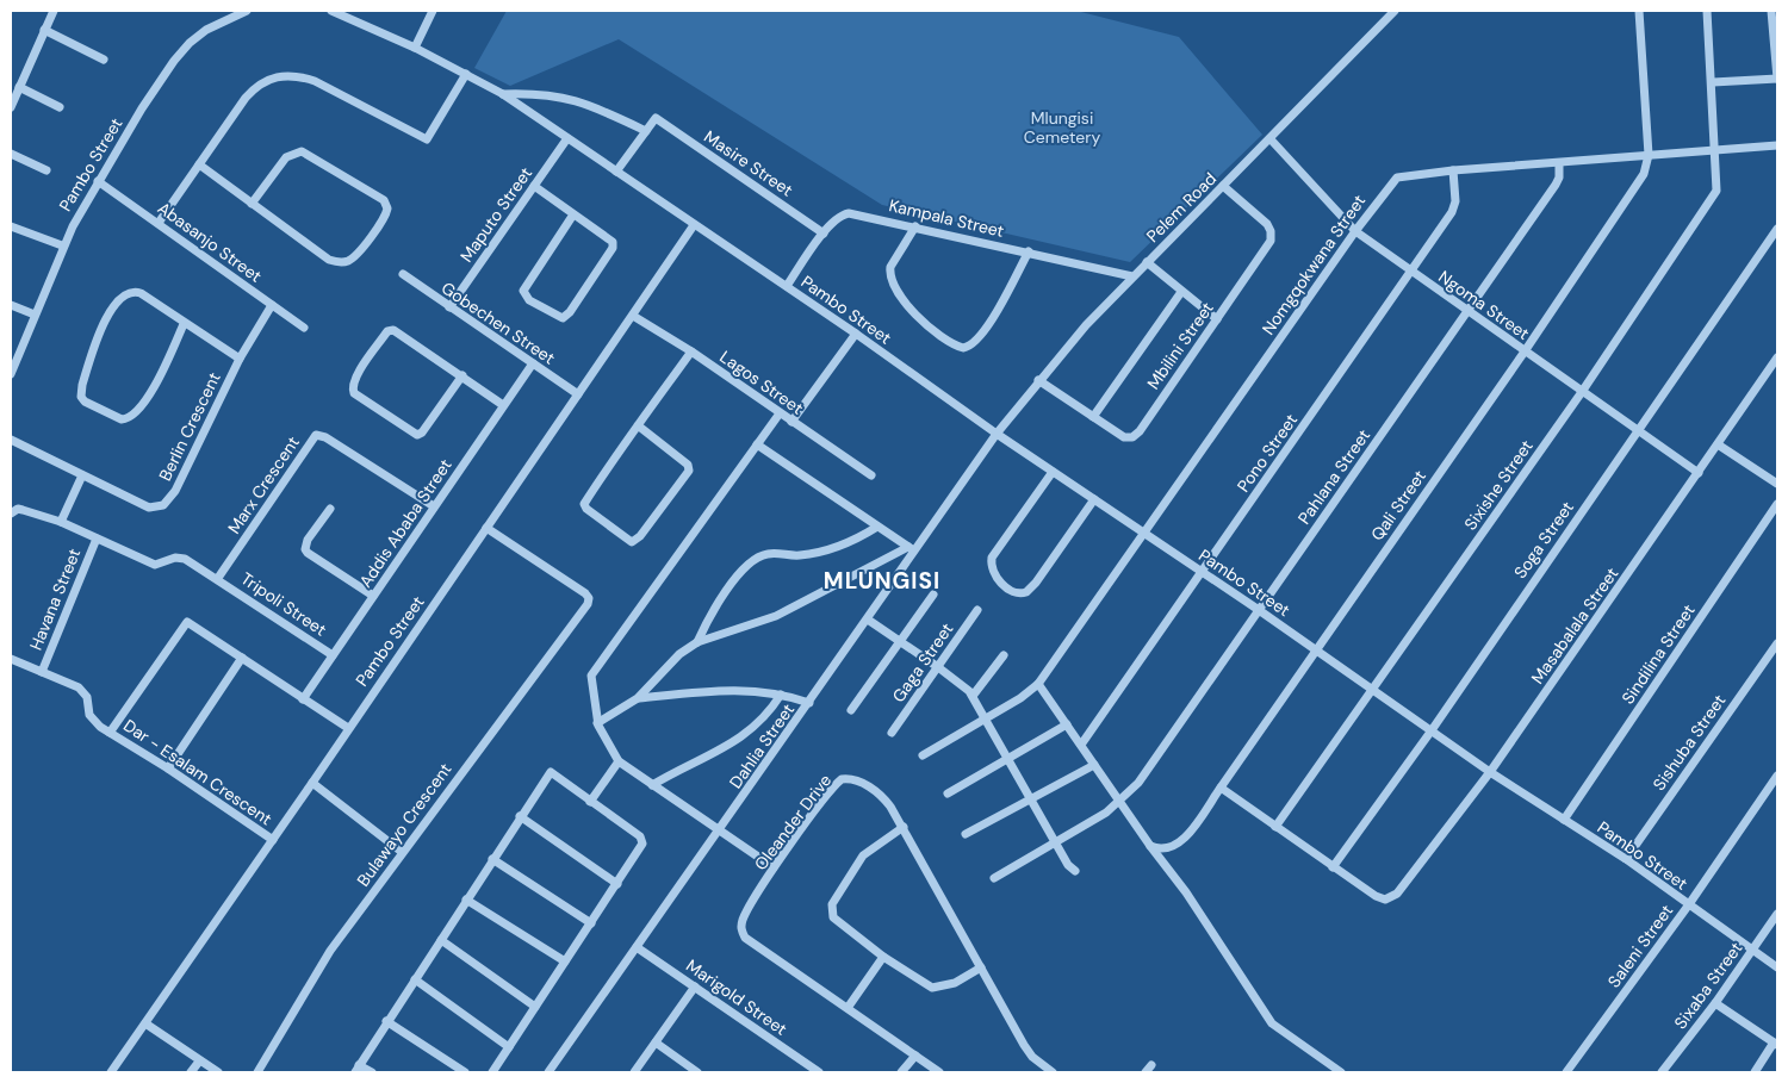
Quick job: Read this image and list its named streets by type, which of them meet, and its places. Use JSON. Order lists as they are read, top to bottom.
{
  "streets": {
    "street": [
      "Masire Street",
      "Pambo Street",
      "Pelem Road",
      "Maputo Street",
      "Kampala Street",
      "Abasanjo Street",
      "Nomgqokwana Street",
      "Ngoma Street",
      "Gobechen Street",
      "Mbilini Street",
      "Lagos Street",
      "Berlin Crescent",
      "Pono Street",
      "Pahlana Street",
      "Marx Crescent",
      "Sixishe Street",
      "Qali Street",
      "Addis Ababa Street",
      "Soga Street",
      "Havana Street",
      "Tripoli Street",
      "Masabalala Street",
      "Sindilina Street",
      "Gaga Street",
      "Sishuba Street",
      "Dahlia Street",
      "Dar - Esalam Crescent",
      "Oleander Drive",
      "Bulawayo Crescent",
      "Saleni Street",
      "Sixaba Street",
      "Marigold Street"
    ]
  },
  "crossings": [
    ["Masire Street", "Kampala Street"],
    ["Pambo Street", "Pelem Road"],
    ["Pambo Street", "Maputo Street"],
    ["Pambo Street", "Kampala Street"],
    ["Pambo Street", "Abasanjo Street"],
    ["Pambo Street", "Nomgqokwana Street"],
    ["Pambo Street", "Gobechen Street"],
    ["Pambo Street", "Lagos Street"],
    ["Pambo Street", "Pono Street"],
    ["Pambo Street", "Pahlana Street"],
    ["Pambo Street", "Sixishe Street"],
    ["Pambo Street", "Qali Street"],
    ["Pambo Street", "Soga Street"],
    ["Pambo Street", "Masabalala Street"],
    ["Pambo Street", "Sindilina Street"],
    ["Pambo Street", "Sishuba Street"],
    ["Pambo Street", "Dahlia Street"],
    ["Pambo Street", "Dar - Esalam Crescent"],
    ["Pambo Street", "Bulawayo Crescent"],
    ["Pambo Street", "Saleni Street"],
    ["Pambo Street", "Sixaba Street"],
    ["Pelem Road", "Kampala Street"],
    ["Pelem Road", "Ngoma Street"],
    ["Pelem Road", "Mbilini Street"],
    ["Pelem Road", "Dahlia Street"],
    ["Maputo Street", "Gobechen Street"],
    ["Abasanjo Street", "Berlin Crescent"],
    ["Nomgqokwana Street", "Ngoma Street"],
    ["Nomgqokwana Street", "Pono Street"],
    ["Nomgqokwana Street", "Pahlana Street"],
    ["Nomgqokwana Street", "Sixishe Street"],
    ["Nomgqokwana Street", "Qali Street"],
    ["Ngoma Street", "Pono Street"],
    ["Ngoma Street", "Pahlana Street"],
    ["Ngoma Street", "Sixishe Street"],
    ["Ngoma Street", "Qali Street"],
    ["Ngoma Street", "Soga Street"],
    ["Ngoma Street", "Masabalala Street"],
    ["Gobechen Street", "Addis Ababa Street"],
    ["Marx Crescent", "Addis Ababa Street"],
    ["Marx Crescent", "Tripoli Street"],
    ["Addis Ababa Street", "Tripoli Street"],
    ["Addis Ababa Street", "Dar - Esalam Crescent"],
    ["Soga Street", "Masabalala Street"],
    ["Havana Street", "Tripoli Street"],
    ["Dahlia Street", "Marigold Street"]
  ],
  "districts": ["MLUNGISI"],
  "parks": ["Mlungisi Cemetery"]
}
